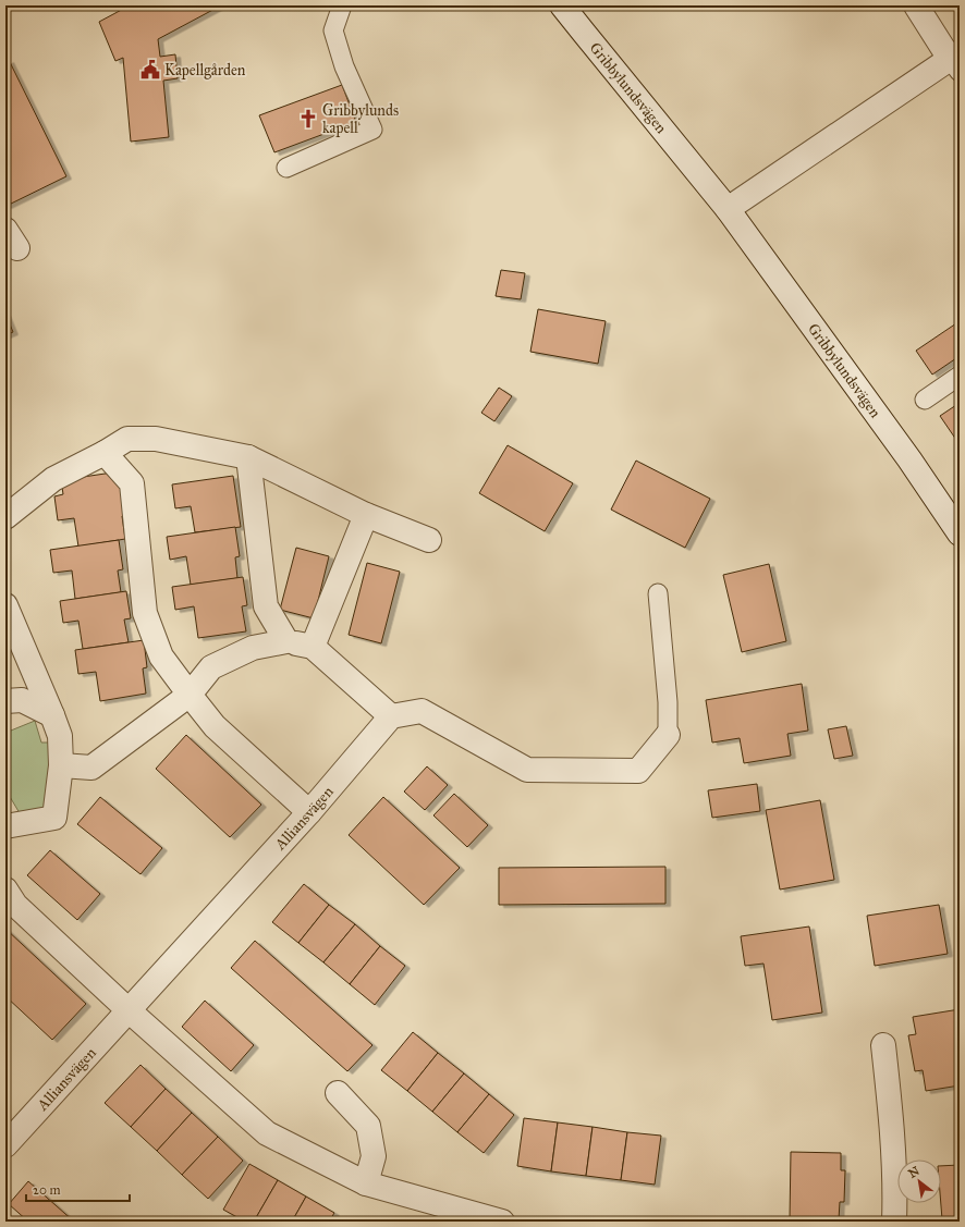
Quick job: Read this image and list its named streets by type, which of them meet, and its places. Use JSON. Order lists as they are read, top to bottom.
{
  "streets": {
    "street": ["Gribbylundsvägen", "Alliansvägen"]
  },
  "places": {
    "public building": ["Kapellgården"],
    "church": ["Gribbylunds kapell"]
  },
  "scale_bar": "20 m",
  "north": "top left"
}
